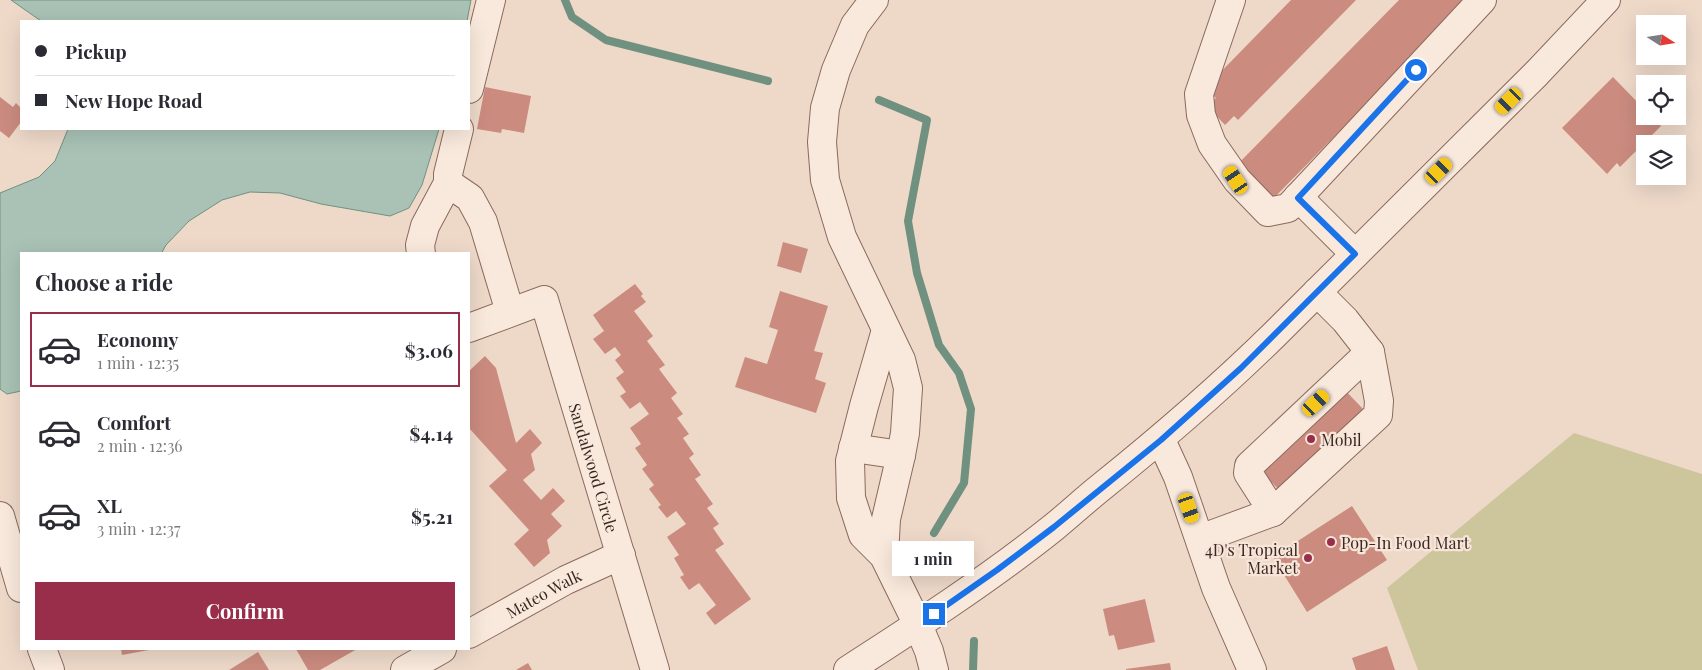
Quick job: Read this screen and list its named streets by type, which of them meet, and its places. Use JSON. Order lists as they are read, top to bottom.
{
  "streets": {
    "street": ["Sandalwood Circle", "Mateo Walk"]
  },
  "crossings": [
    ["Sandalwood Circle", "Mateo Walk"]
  ],
  "places": ["Mobil", "Pop-In Food Mart", "4D's Tropical Market"],
  "north": "right",
  "page": {
    "banner": ["Pickup", "New Hope Road"],
    "heading": "Choose a ride",
    "list": [
      {
        "name": "Economy",
        "note": "1 min · 12:35",
        "value": "$3.06"
      },
      {
        "name": "Comfort",
        "note": "2 min · 12:36",
        "value": "$4.14"
      },
      {
        "name": "XL",
        "note": "3 min · 12:37",
        "value": "$5.21"
      }
    ],
    "bubble": "1 min",
    "buttons": "Confirm"
  }
}
